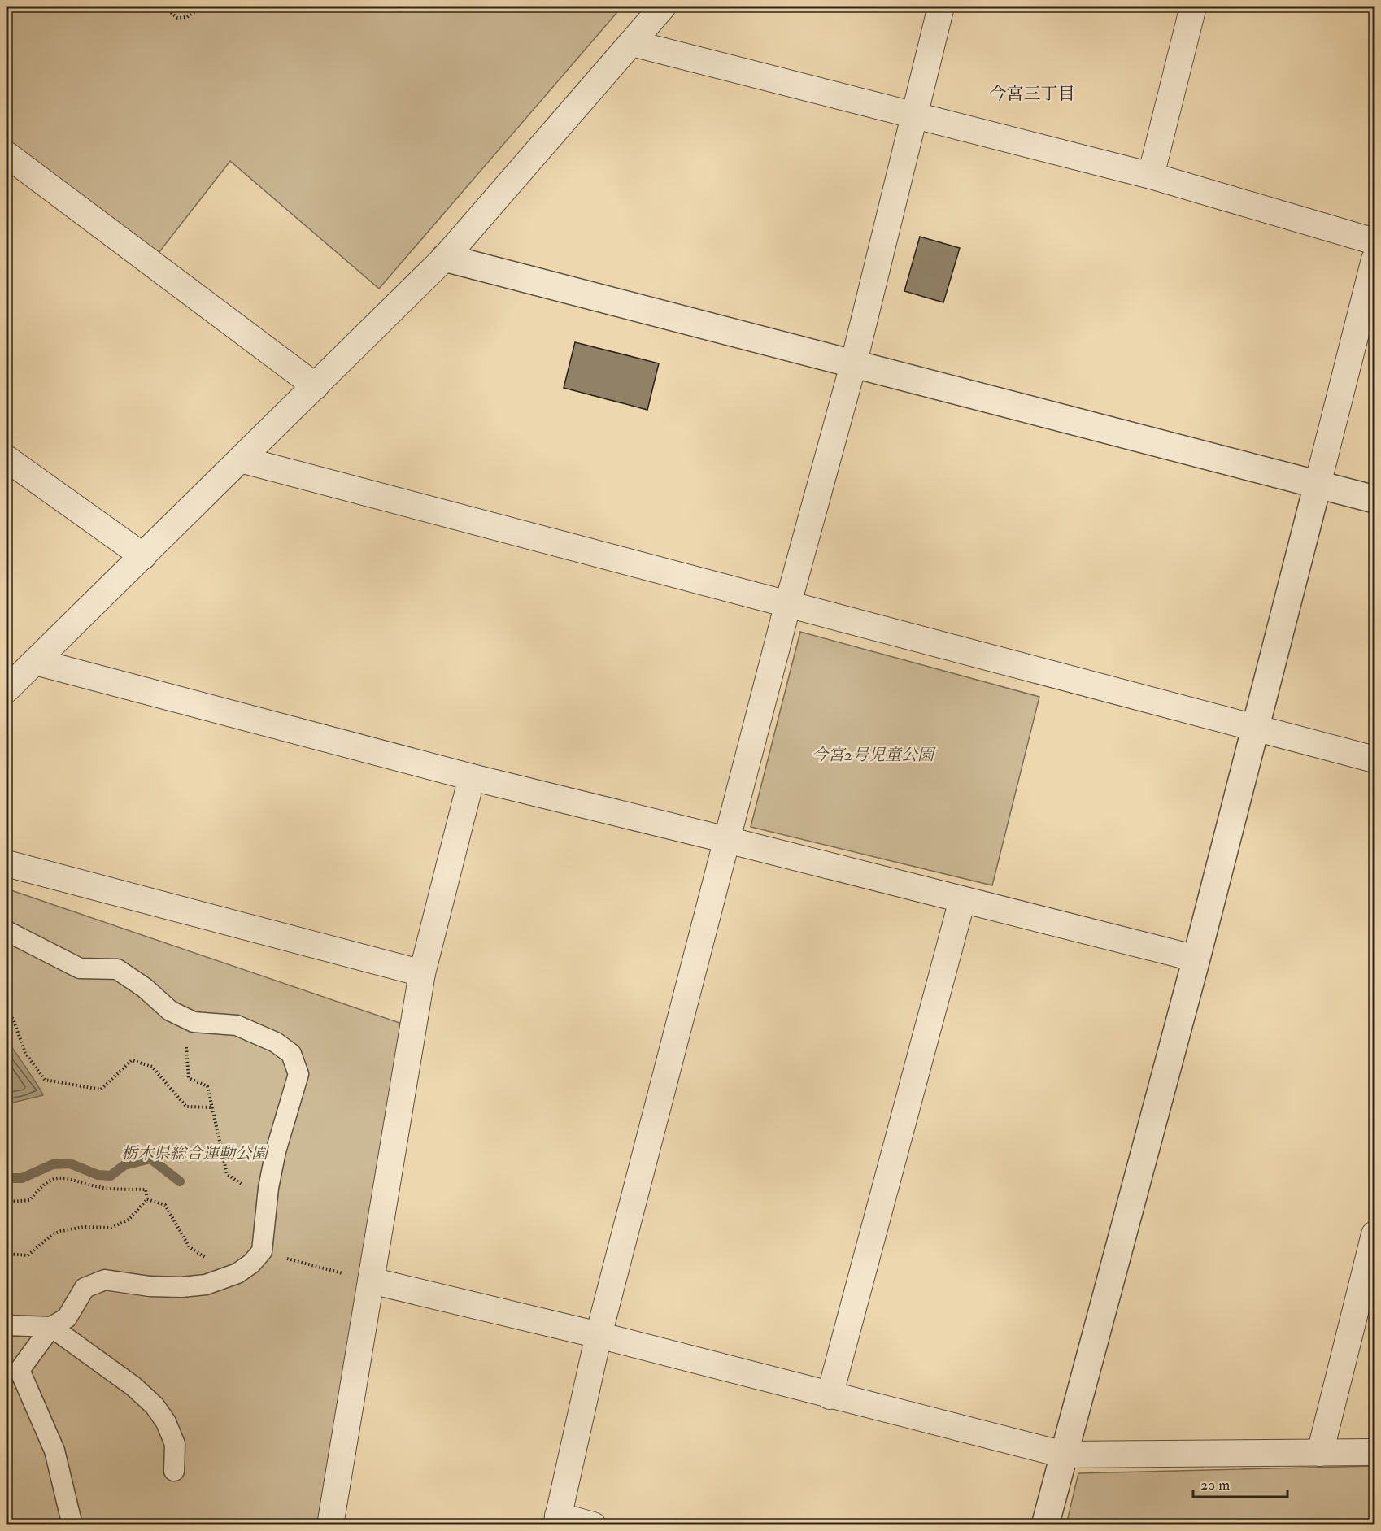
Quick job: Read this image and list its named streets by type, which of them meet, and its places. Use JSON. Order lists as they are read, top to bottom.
{
  "districts": ["今宮三丁目"],
  "parks": ["今宮2号児童公園", "栃木県総合運動公園"],
  "scale_bar": "20 m"
}
